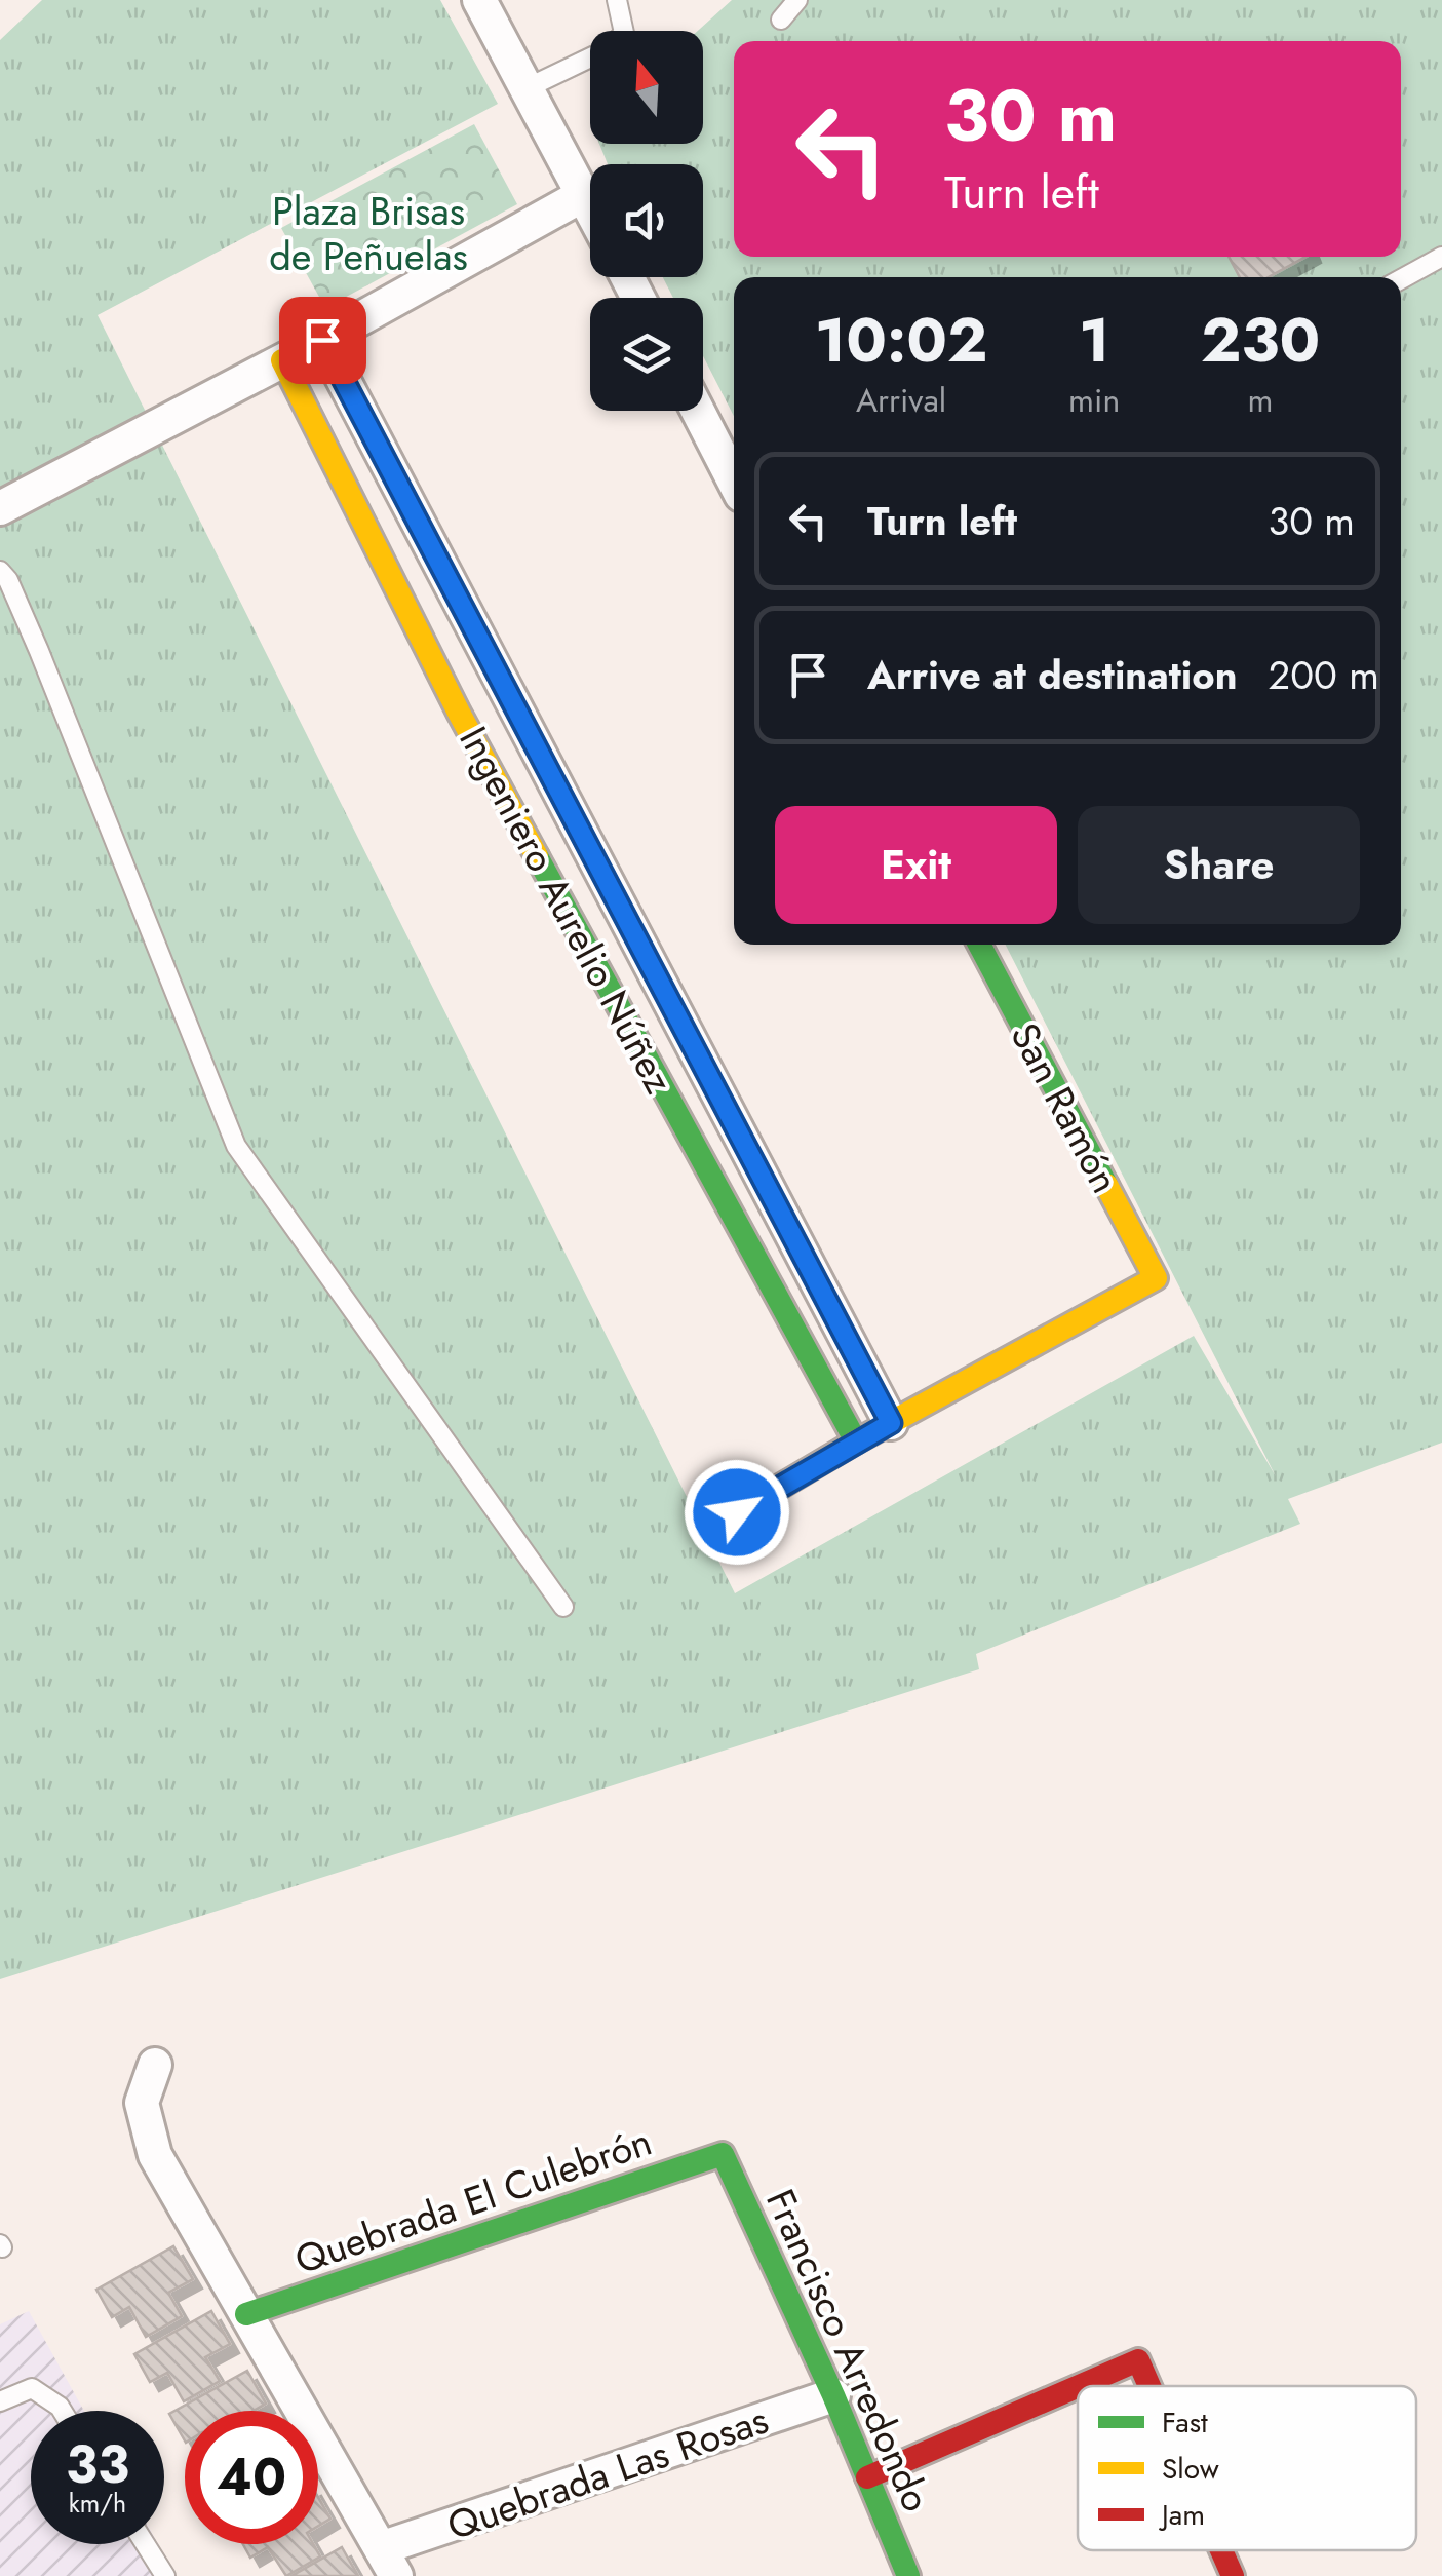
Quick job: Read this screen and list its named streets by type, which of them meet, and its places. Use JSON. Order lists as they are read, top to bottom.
{
  "streets": {
    "street": [
      "Ingeniero Aurelio Núñez",
      "San Ramón",
      "Quebrada El Culebrón",
      "Francisco Arredondo",
      "Quebrada Las Rosas"
    ]
  },
  "crossings": [
    ["Ingeniero Aurelio Núñez", "San Ramón"],
    ["Quebrada El Culebrón", "Francisco Arredondo"],
    ["Francisco Arredondo", "Quebrada Las Rosas"]
  ],
  "parks": ["Plaza Brisas de Peñuelas"],
  "legend": ["Fast", "Slow", "Jam"],
  "north": "top",
  "page": {
    "turn": ["30 m", "Turn left"],
    "eta": [
      "10:02",
      "Arrival",
      "1",
      "min",
      "230",
      "m"
    ],
    "list": [
      {
        "name": "Turn left",
        "value": "30 m"
      },
      {
        "name": "Arrive at destination",
        "value": "200 m"
      }
    ],
    "buttons": ["Exit", "Share"],
    "speed": "33 km/h",
    "limit": "40"
  }
}
